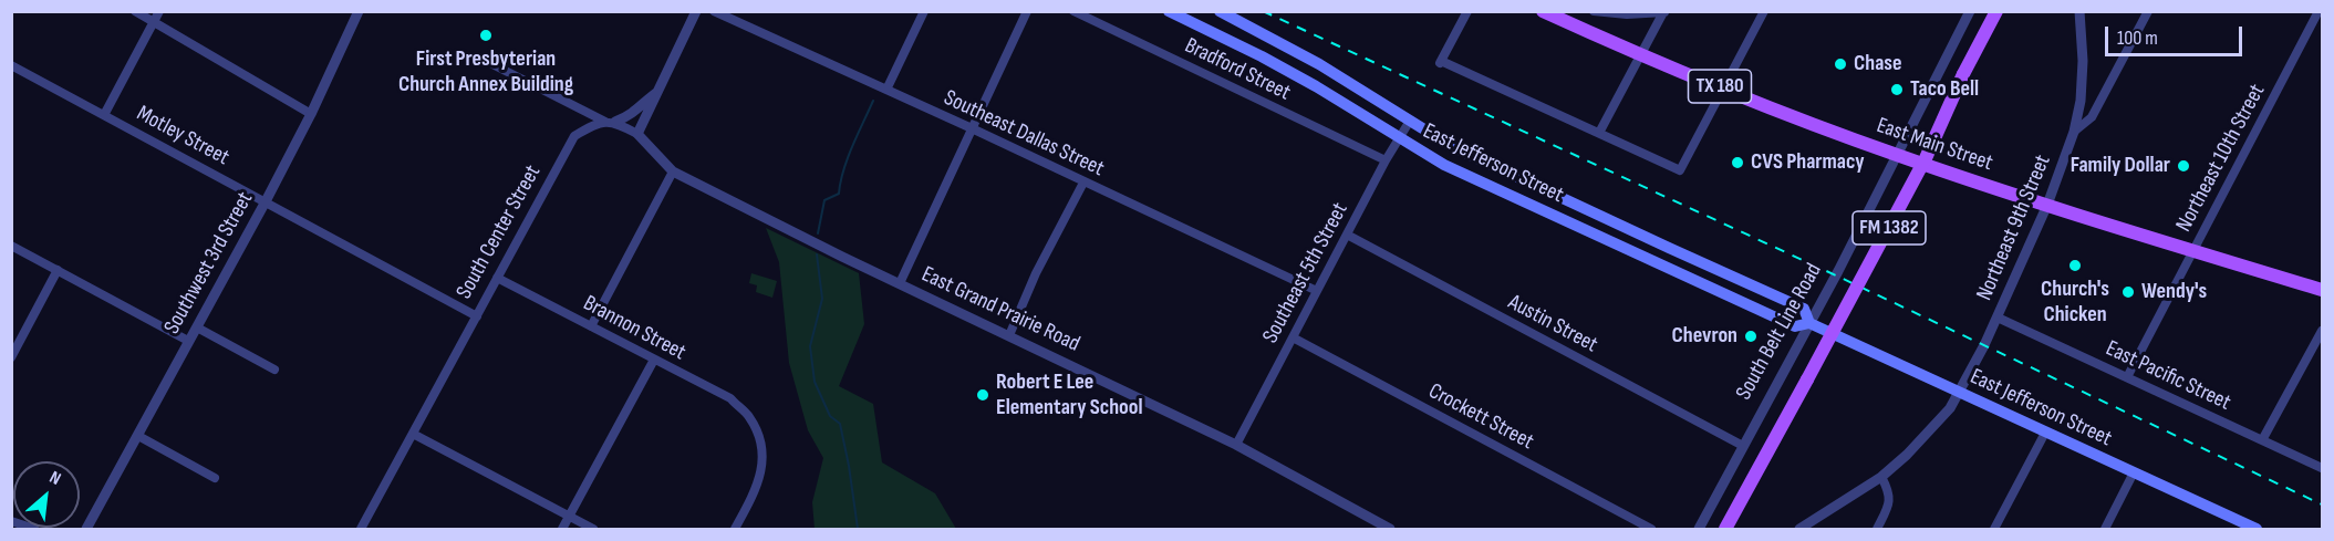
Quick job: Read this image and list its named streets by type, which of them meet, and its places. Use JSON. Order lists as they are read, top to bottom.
{
  "streets": {
    "main road": [
      "TX 180",
      "East Main Street",
      "East Jefferson Street",
      "FM 1382"
    ],
    "street": [
      "Bradford Street",
      "Southeast Dallas Street",
      "Motley Street",
      "Northeast 10th Street",
      "Northeast 9th Street",
      "South Center Street",
      "Southwest 3rd Street",
      "Southeast 5th Street",
      "East Grand Prairie Road",
      "Austin Street",
      "Brannon Street",
      "South Belt Line Road",
      "East Pacific Street",
      "Crockett Street"
    ]
  },
  "crossings": [
    ["Bradford Street", "Southeast 5th Street"],
    ["Southeast Dallas Street", "Southeast 5th Street"],
    ["Motley Street", "South Center Street"],
    ["Motley Street", "Southwest 3rd Street"],
    ["East Main Street", "Northeast 10th Street"],
    ["East Main Street", "FM 1382"],
    ["East Main Street", "Northeast 9th Street"],
    ["East Main Street", "South Belt Line Road"],
    ["Northeast 10th Street", "East Pacific Street"],
    ["East Jefferson Street", "Northeast 9th Street"],
    ["East Jefferson Street", "Southeast 5th Street"],
    ["East Jefferson Street", "South Belt Line Road"],
    ["FM 1382", "South Belt Line Road"],
    ["Northeast 9th Street", "East Pacific Street"],
    ["South Center Street", "Brannon Street"],
    ["Southeast 5th Street", "East Grand Prairie Road"],
    ["Southeast 5th Street", "Austin Street"],
    ["Southeast 5th Street", "Crockett Street"],
    ["Austin Street", "South Belt Line Road"]
  ],
  "places": [
    "First Presbyterian Church Annex Building",
    "Chase",
    "Taco Bell",
    "CVS Pharmacy",
    "Family Dollar",
    "Church's Chicken",
    "Wendy's",
    "Chevron",
    "Robert E Lee Elementary School"
  ],
  "scale_bar": "100 m",
  "north": "top right"
}
